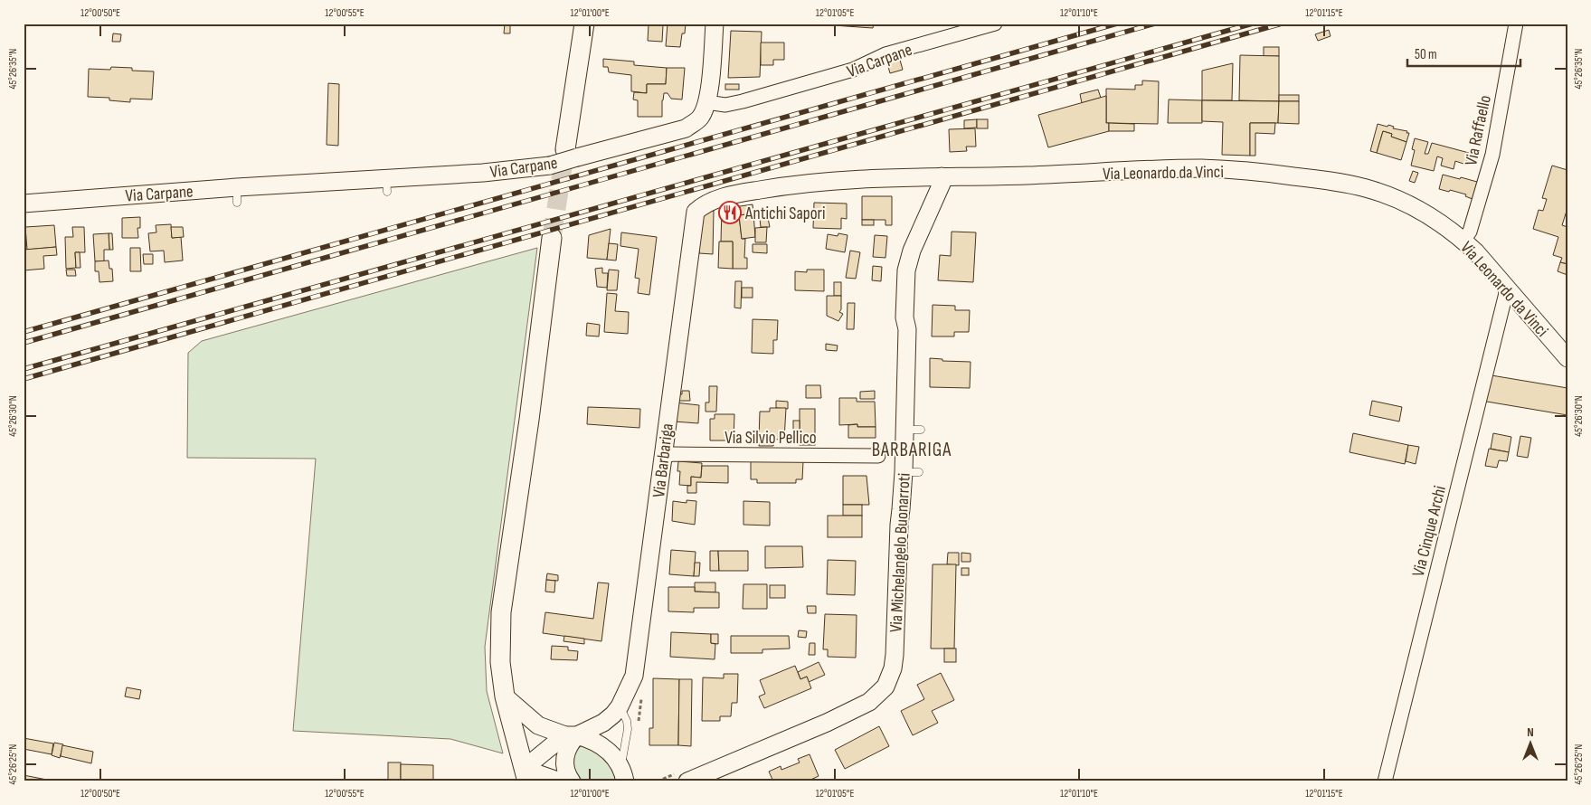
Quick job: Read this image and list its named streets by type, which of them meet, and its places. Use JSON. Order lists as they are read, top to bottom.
{
  "streets": {
    "street": [
      "Via Carpane",
      "Via Raffaello",
      "Via Leonardo da Vinci",
      "Via Silvio Pellico",
      "Via Barbariga",
      "Via Cinque Archi",
      "Via Michelangelo Buonarroti"
    ]
  },
  "crossings": [
    ["Via Raffaello", "Via Leonardo da Vinci"],
    ["Via Leonardo da Vinci", "Via Barbariga"],
    ["Via Leonardo da Vinci", "Via Cinque Archi"],
    ["Via Leonardo da Vinci", "Via Michelangelo Buonarroti"],
    ["Via Silvio Pellico", "Via Barbariga"]
  ],
  "districts": ["BARBARIGA"],
  "places": {
    "restaurant": ["Antichi Sapori"]
  },
  "scale_bar": "50 m",
  "north": "top",
  "coordinates": [
    "12°00'50\"E",
    "12°00'55\"E",
    "12°01'00\"E",
    "12°01'05\"E",
    "12°01'10\"E",
    "12°01'15\"E",
    "45°26'35\"N",
    "45°26'30\"N",
    "45°26'25\"N"
  ]
}
